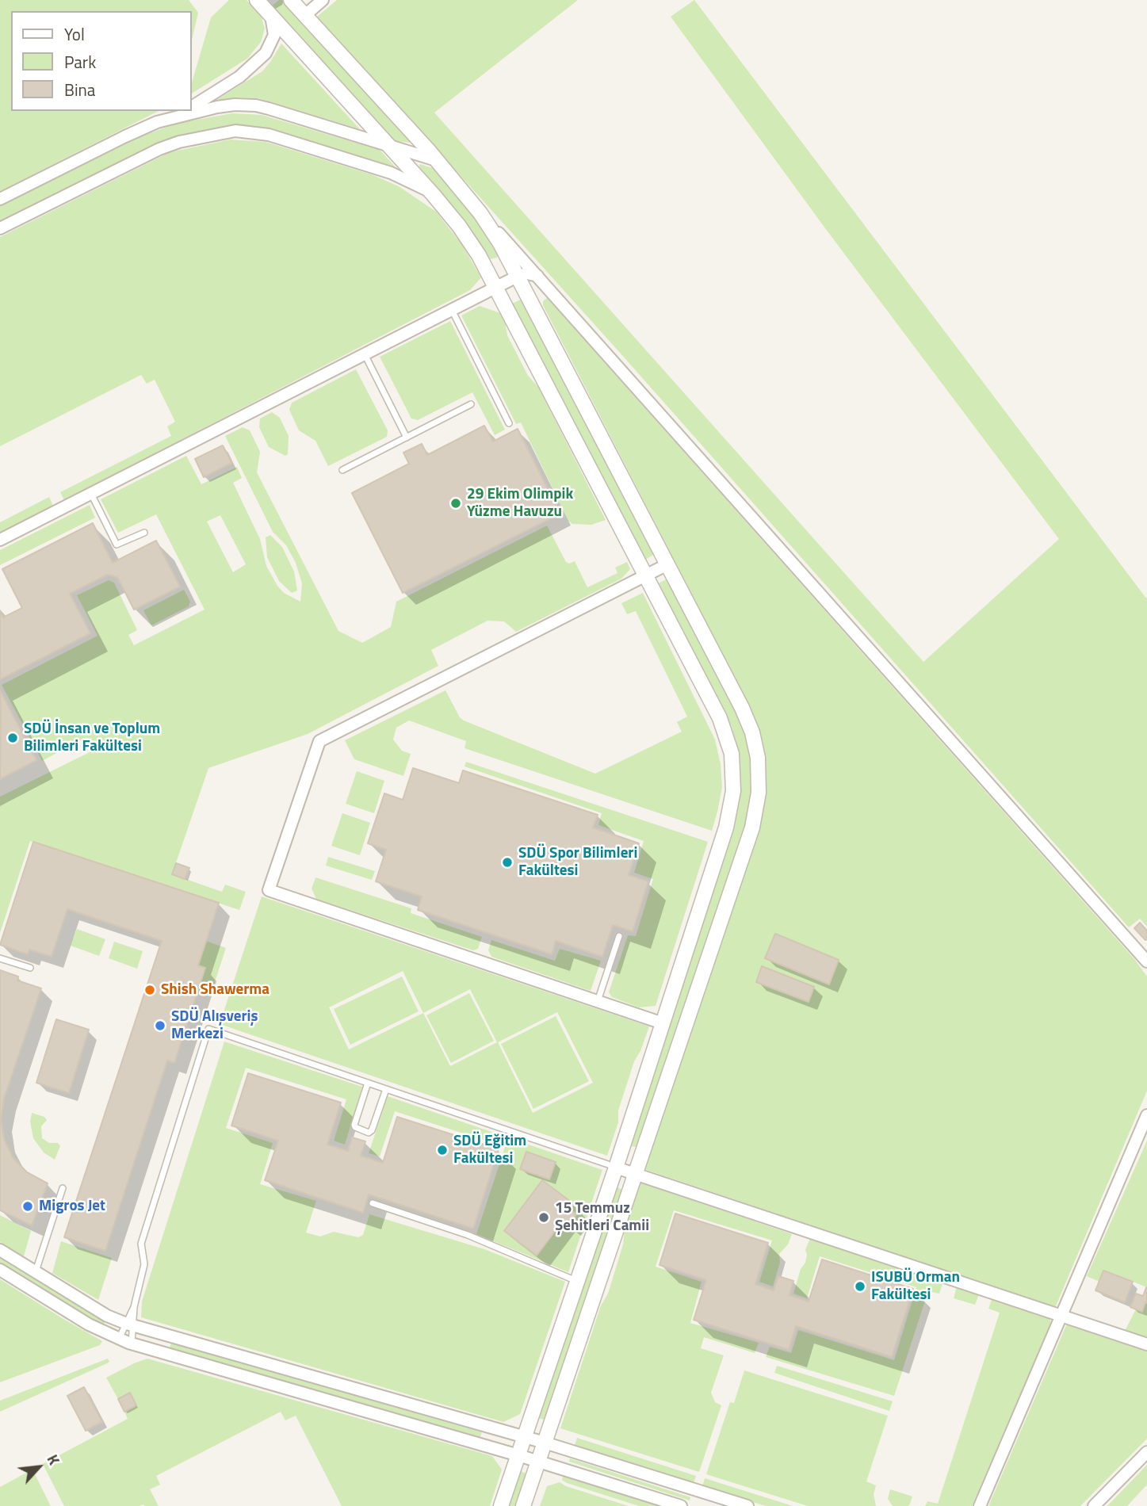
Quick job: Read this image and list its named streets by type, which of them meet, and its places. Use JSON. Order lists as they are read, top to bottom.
{
  "places": [
    "29 Ekim Olimpik Yüzme Havuzu",
    "SDÜ İnsan ve Toplum Bilimleri Fakültesi",
    "SDÜ Spor Bilimleri Fakültesi",
    "Shish Shawerma",
    "SDÜ Alışveriş Merkezi",
    "SDÜ Eğitim Fakültesi",
    "Migros Jet",
    "15 Temmuz Şehitleri Camii",
    "ISUBÜ Orman Fakültesi"
  ],
  "legend": ["Yol", "Park", "Bina"],
  "north": "top right"
}
